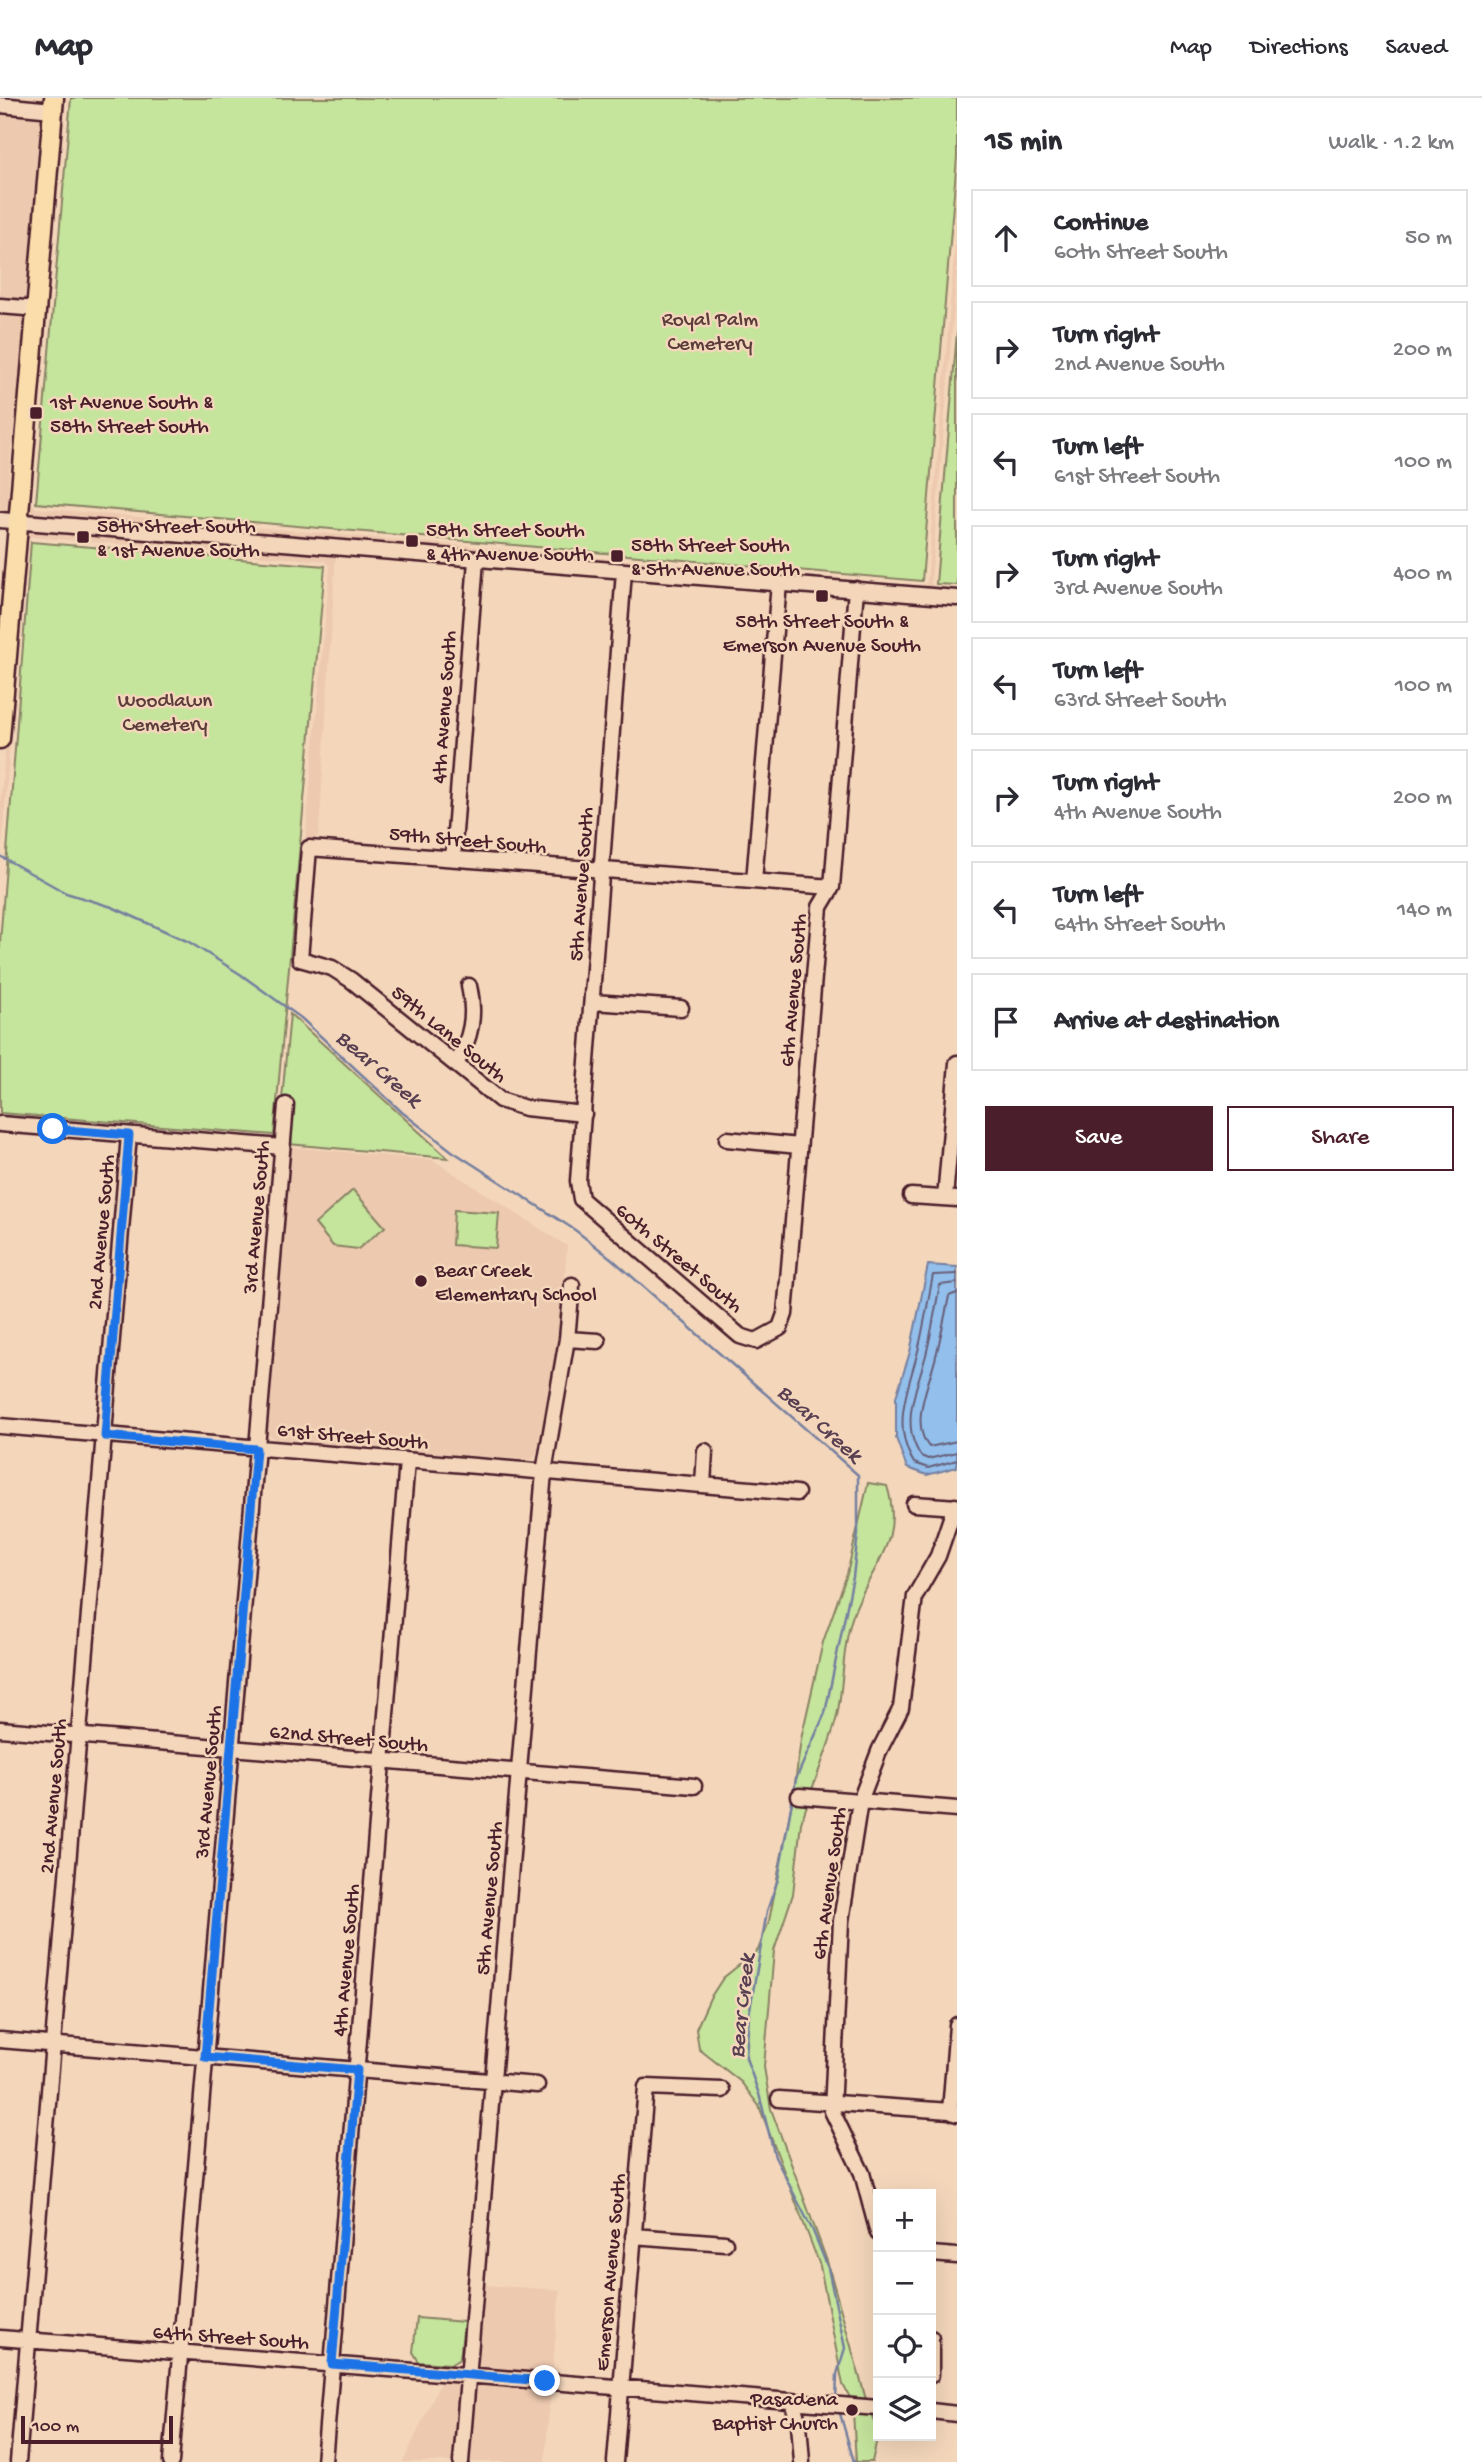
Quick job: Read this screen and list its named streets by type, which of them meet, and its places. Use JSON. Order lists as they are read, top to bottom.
{
  "streets": {
    "street": [
      "4th Avenue South",
      "59th Street South",
      "5th Avenue South",
      "6th Avenue South",
      "59th Lane South",
      "3rd Avenue South",
      "2nd Avenue South",
      "60th Street South",
      "61st Street South",
      "62nd Street South",
      "Emerson Avenue South",
      "64th Street South"
    ]
  },
  "crossings": [
    ["4th Avenue South", "59th Street South"],
    ["4th Avenue South", "61st Street South"],
    ["4th Avenue South", "62nd Street South"],
    ["4th Avenue South", "64th Street South"],
    ["59th Street South", "5th Avenue South"],
    ["59th Street South", "6th Avenue South"],
    ["59th Street South", "59th Lane South"],
    ["5th Avenue South", "59th Lane South"],
    ["5th Avenue South", "60th Street South"],
    ["5th Avenue South", "61st Street South"],
    ["5th Avenue South", "62nd Street South"],
    ["5th Avenue South", "64th Street South"],
    ["6th Avenue South", "60th Street South"],
    ["3rd Avenue South", "61st Street South"],
    ["3rd Avenue South", "62nd Street South"],
    ["3rd Avenue South", "64th Street South"],
    ["2nd Avenue South", "61st Street South"],
    ["2nd Avenue South", "62nd Street South"],
    ["2nd Avenue South", "64th Street South"],
    ["Emerson Avenue South", "64th Street South"]
  ],
  "water": ["Bear Creek"],
  "parks": ["Royal Palm Cemetery", "Woodlawn Cemetery"],
  "places": {
    "transit": [
      "1st Avenue South & 58th Street South",
      "58th Street South & 1st Avenue South",
      "58th Street South & 4th Avenue South",
      "58th Street South & 5th Avenue South",
      "58th Street South & Emerson Avenue South"
    ],
    "other": ["Bear Creek Elementary School", "Pasadena Baptist Church"]
  },
  "scale_bar": "100 m",
  "page": {
    "header": "Map",
    "nav": ["Map", "Directions", "Saved"],
    "heading": ["15 min", "Walk · 1.2 km"],
    "list": [
      ["Continue", "60th Street South", "50 m"],
      ["Turn right", "2nd Avenue South", "200 m"],
      ["Turn left", "61st Street South", "100 m"],
      ["Turn right", "3rd Avenue South", "400 m"],
      ["Turn left", "63rd Street South", "100 m"],
      ["Turn right", "4th Avenue South", "200 m"],
      ["Turn left", "64th Street South", "140 m"],
      "Arrive at destination"
    ],
    "buttons": ["Save", "Share"],
    "map_buttons": ["+", "−"],
    "scale": "100 m"
  }
}
